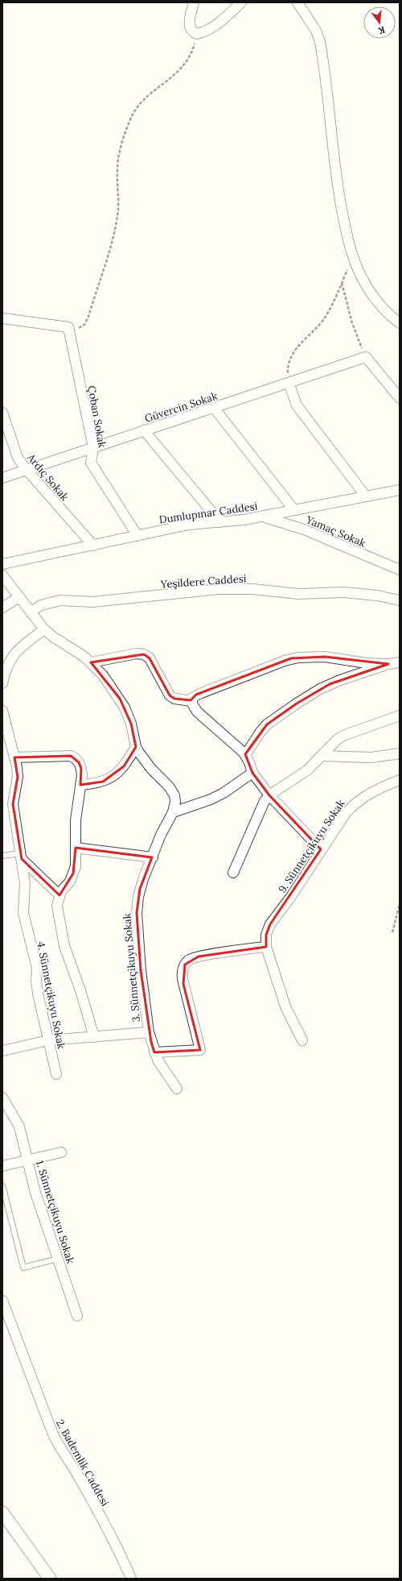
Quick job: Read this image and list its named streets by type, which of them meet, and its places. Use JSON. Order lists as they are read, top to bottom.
{
  "streets": {
    "street": [
      "Güvercin Sokak",
      "Çoban Sokak",
      "Ardıç Sokak",
      "Dumlupınar Caddesi",
      "Yamaç Sokak",
      "Yeşildere Caddesi",
      "9. Sünnetçikuyu Sokak",
      "3. Sünnetçikuyu Sokak",
      "4. Sünnetçikuyu Sokak",
      "1. Sünnetçikuyu Sokak",
      "2. Bademlik Caddesi"
    ]
  },
  "crossings": [
    ["Güvercin Sokak", "Çoban Sokak"],
    ["Güvercin Sokak", "Ardıç Sokak"],
    ["Çoban Sokak", "Dumlupınar Caddesi"],
    ["Ardıç Sokak", "Dumlupınar Caddesi"],
    ["Dumlupınar Caddesi", "Yamaç Sokak"],
    ["Yeşildere Caddesi", "3. Sünnetçikuyu Sokak"]
  ],
  "north": "bottom"
}
